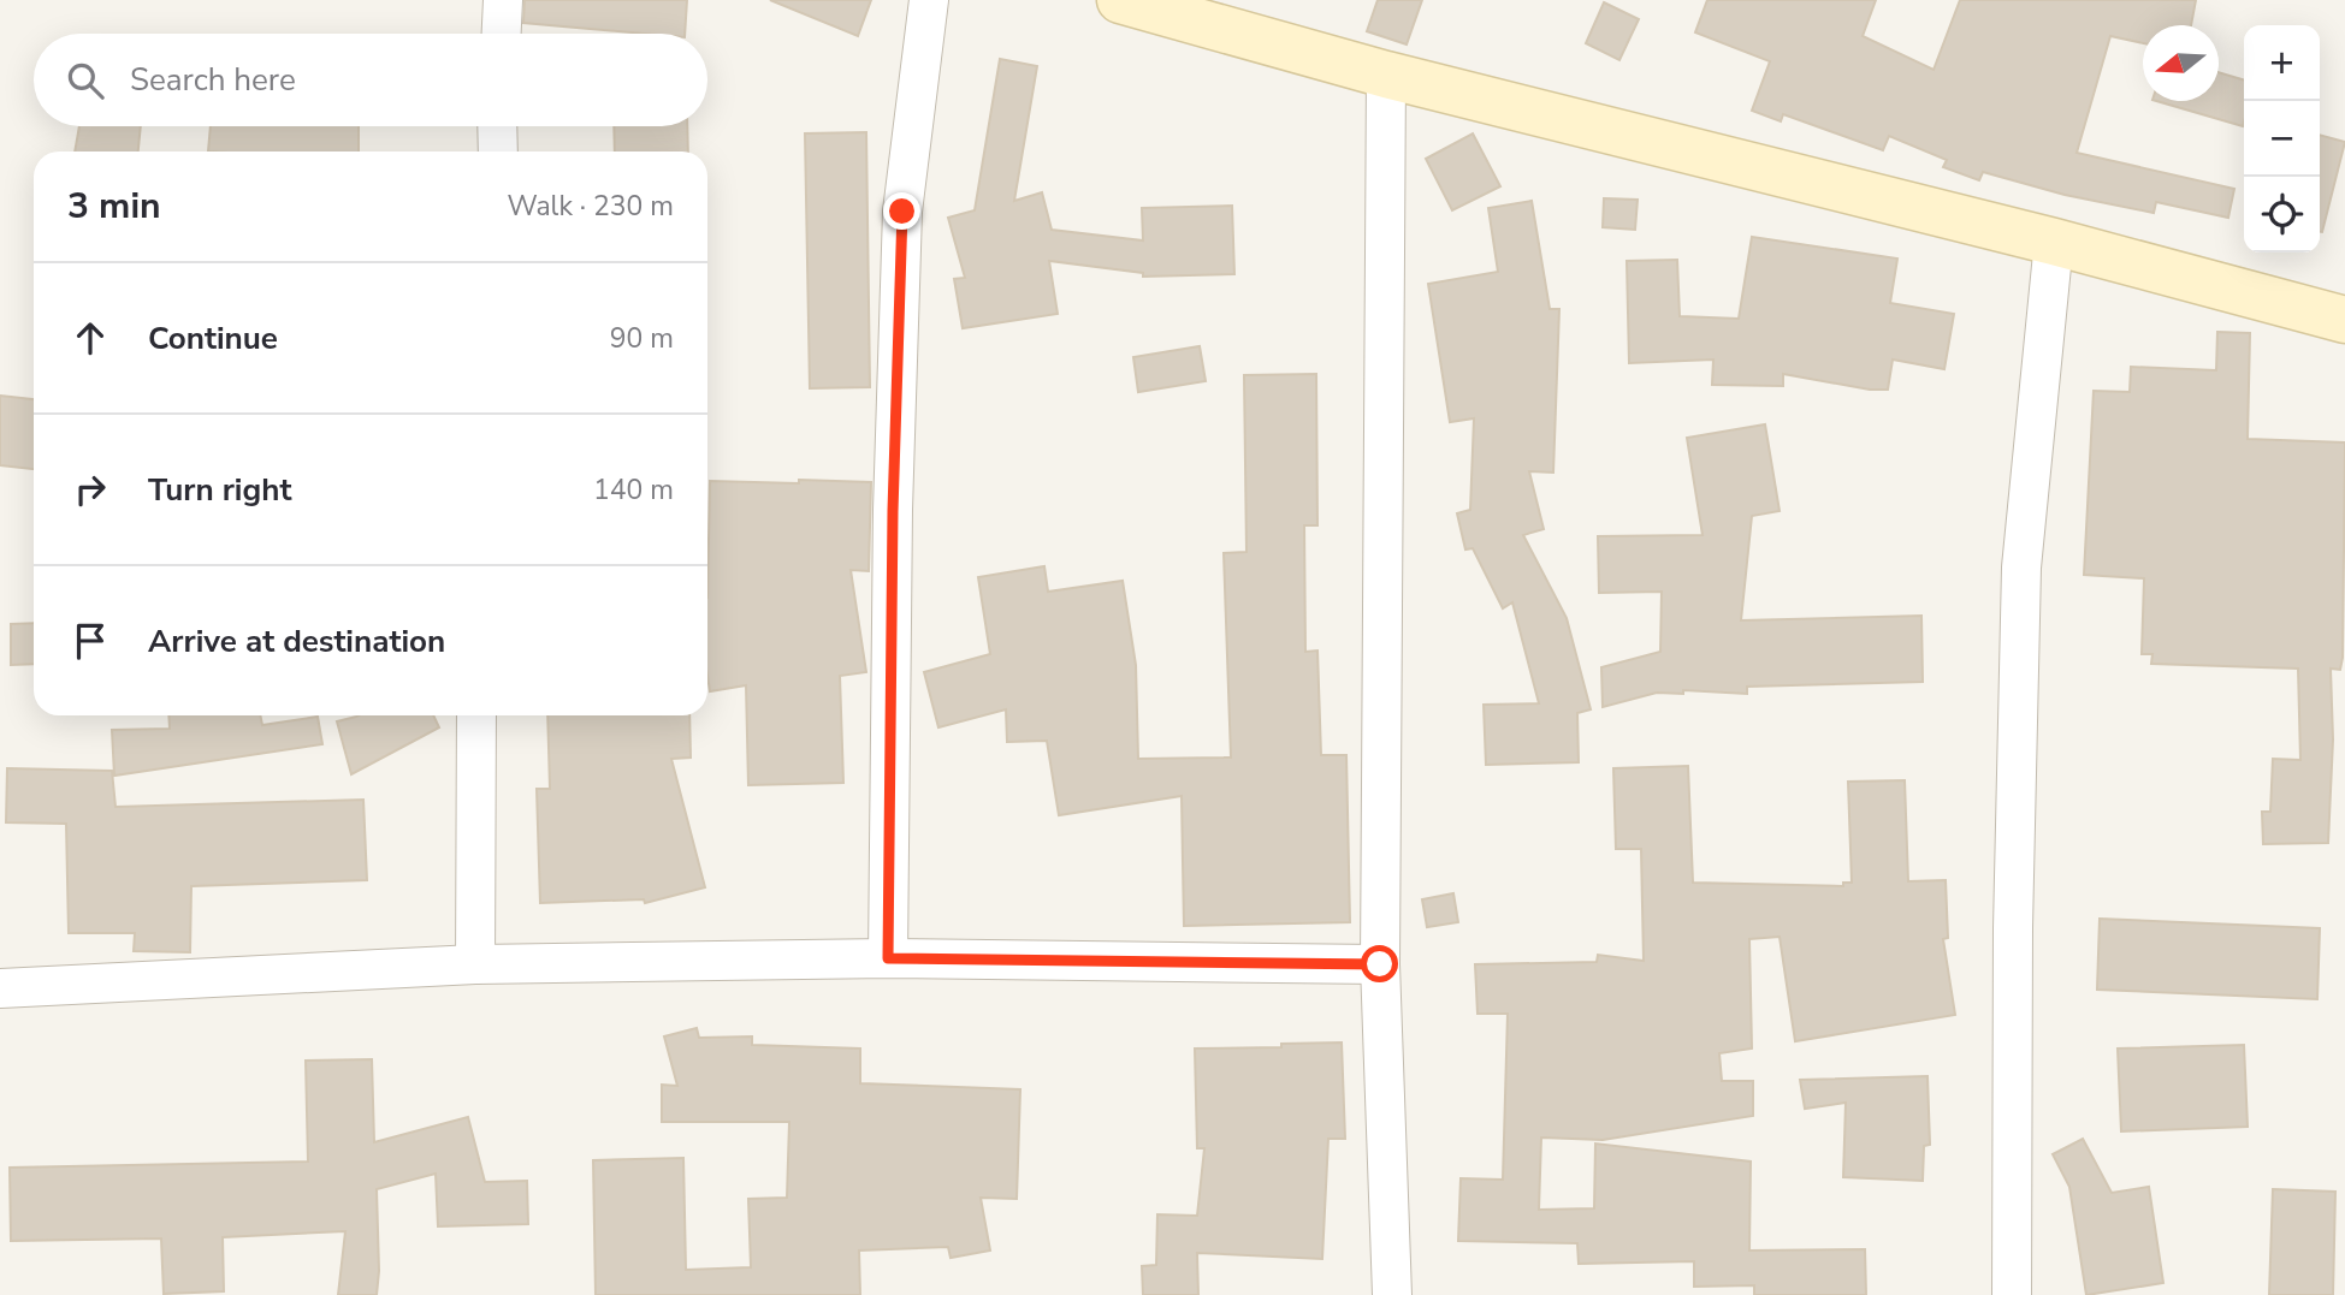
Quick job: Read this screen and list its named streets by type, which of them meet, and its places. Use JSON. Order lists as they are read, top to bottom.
{
  "north": "left",
  "page": {
    "map_buttons": ["+", "−"],
    "search": "Search here",
    "heading": ["3 min", "Walk · 230 m"],
    "list": [
      ["Continue", "90 m"],
      ["Turn right", "140 m"],
      "Arrive at destination"
    ]
  }
}
